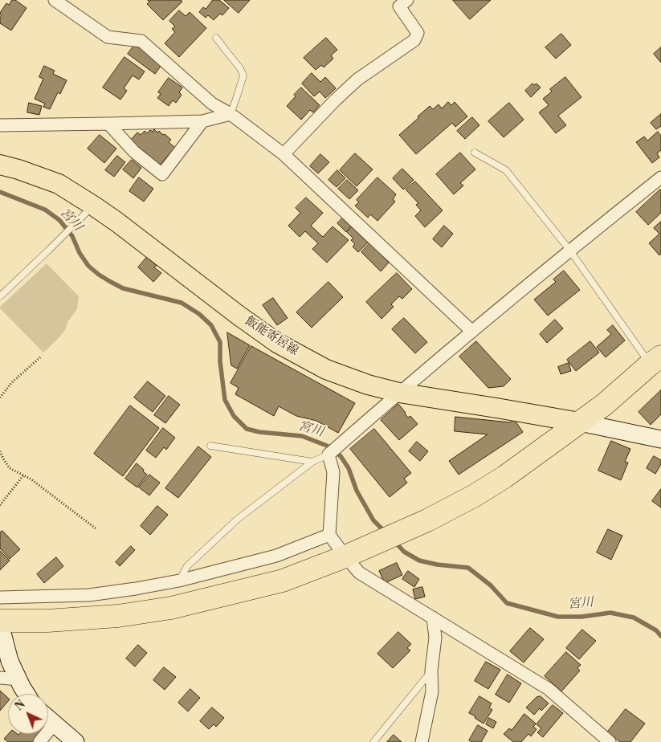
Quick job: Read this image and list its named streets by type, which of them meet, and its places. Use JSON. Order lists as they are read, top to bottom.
{
  "streets": {
    "main road": ["飯能寄居線"]
  },
  "water": ["宮川"],
  "north": "top left"
}
